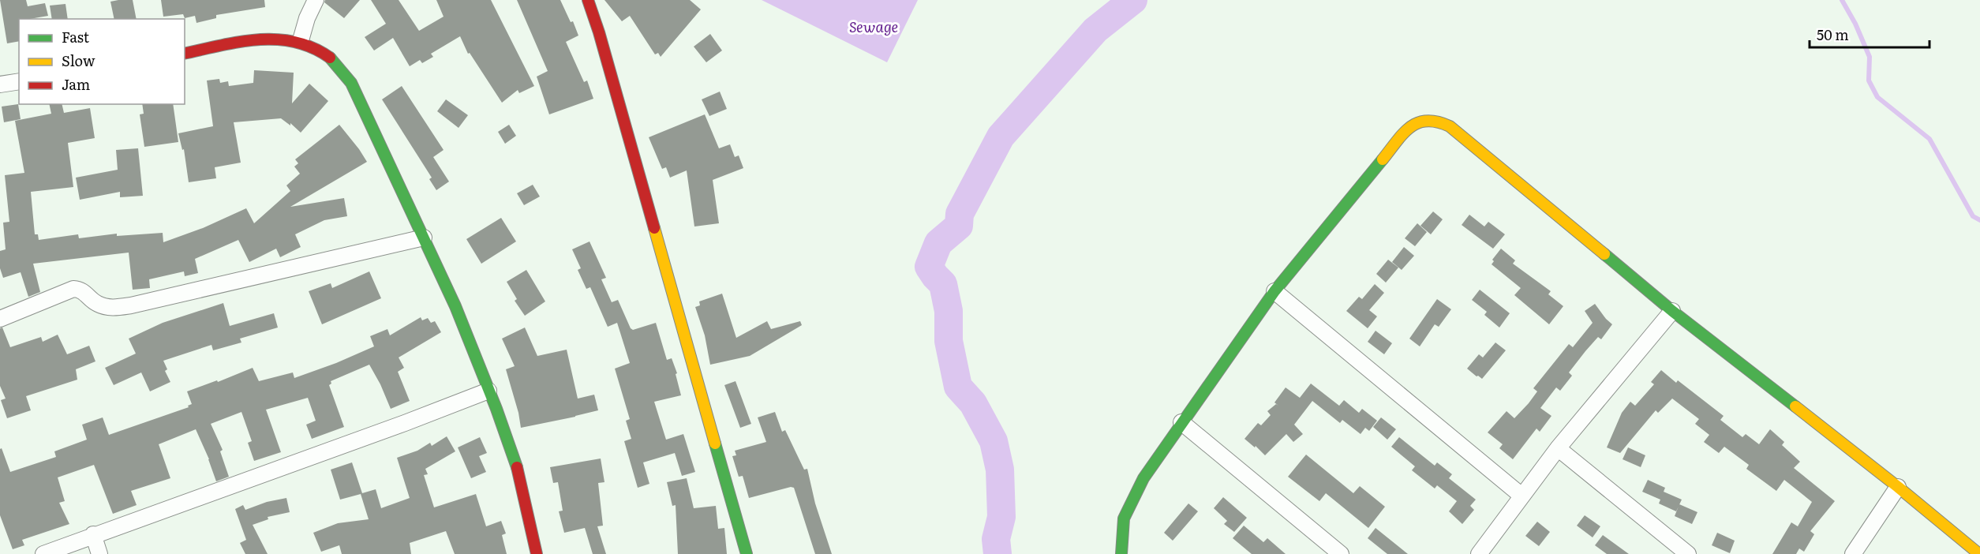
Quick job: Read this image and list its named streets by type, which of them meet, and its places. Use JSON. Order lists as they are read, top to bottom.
{
  "water": ["Sewage"],
  "legend": ["Fast", "Slow", "Jam"],
  "scale_bar": "50 m"
}
